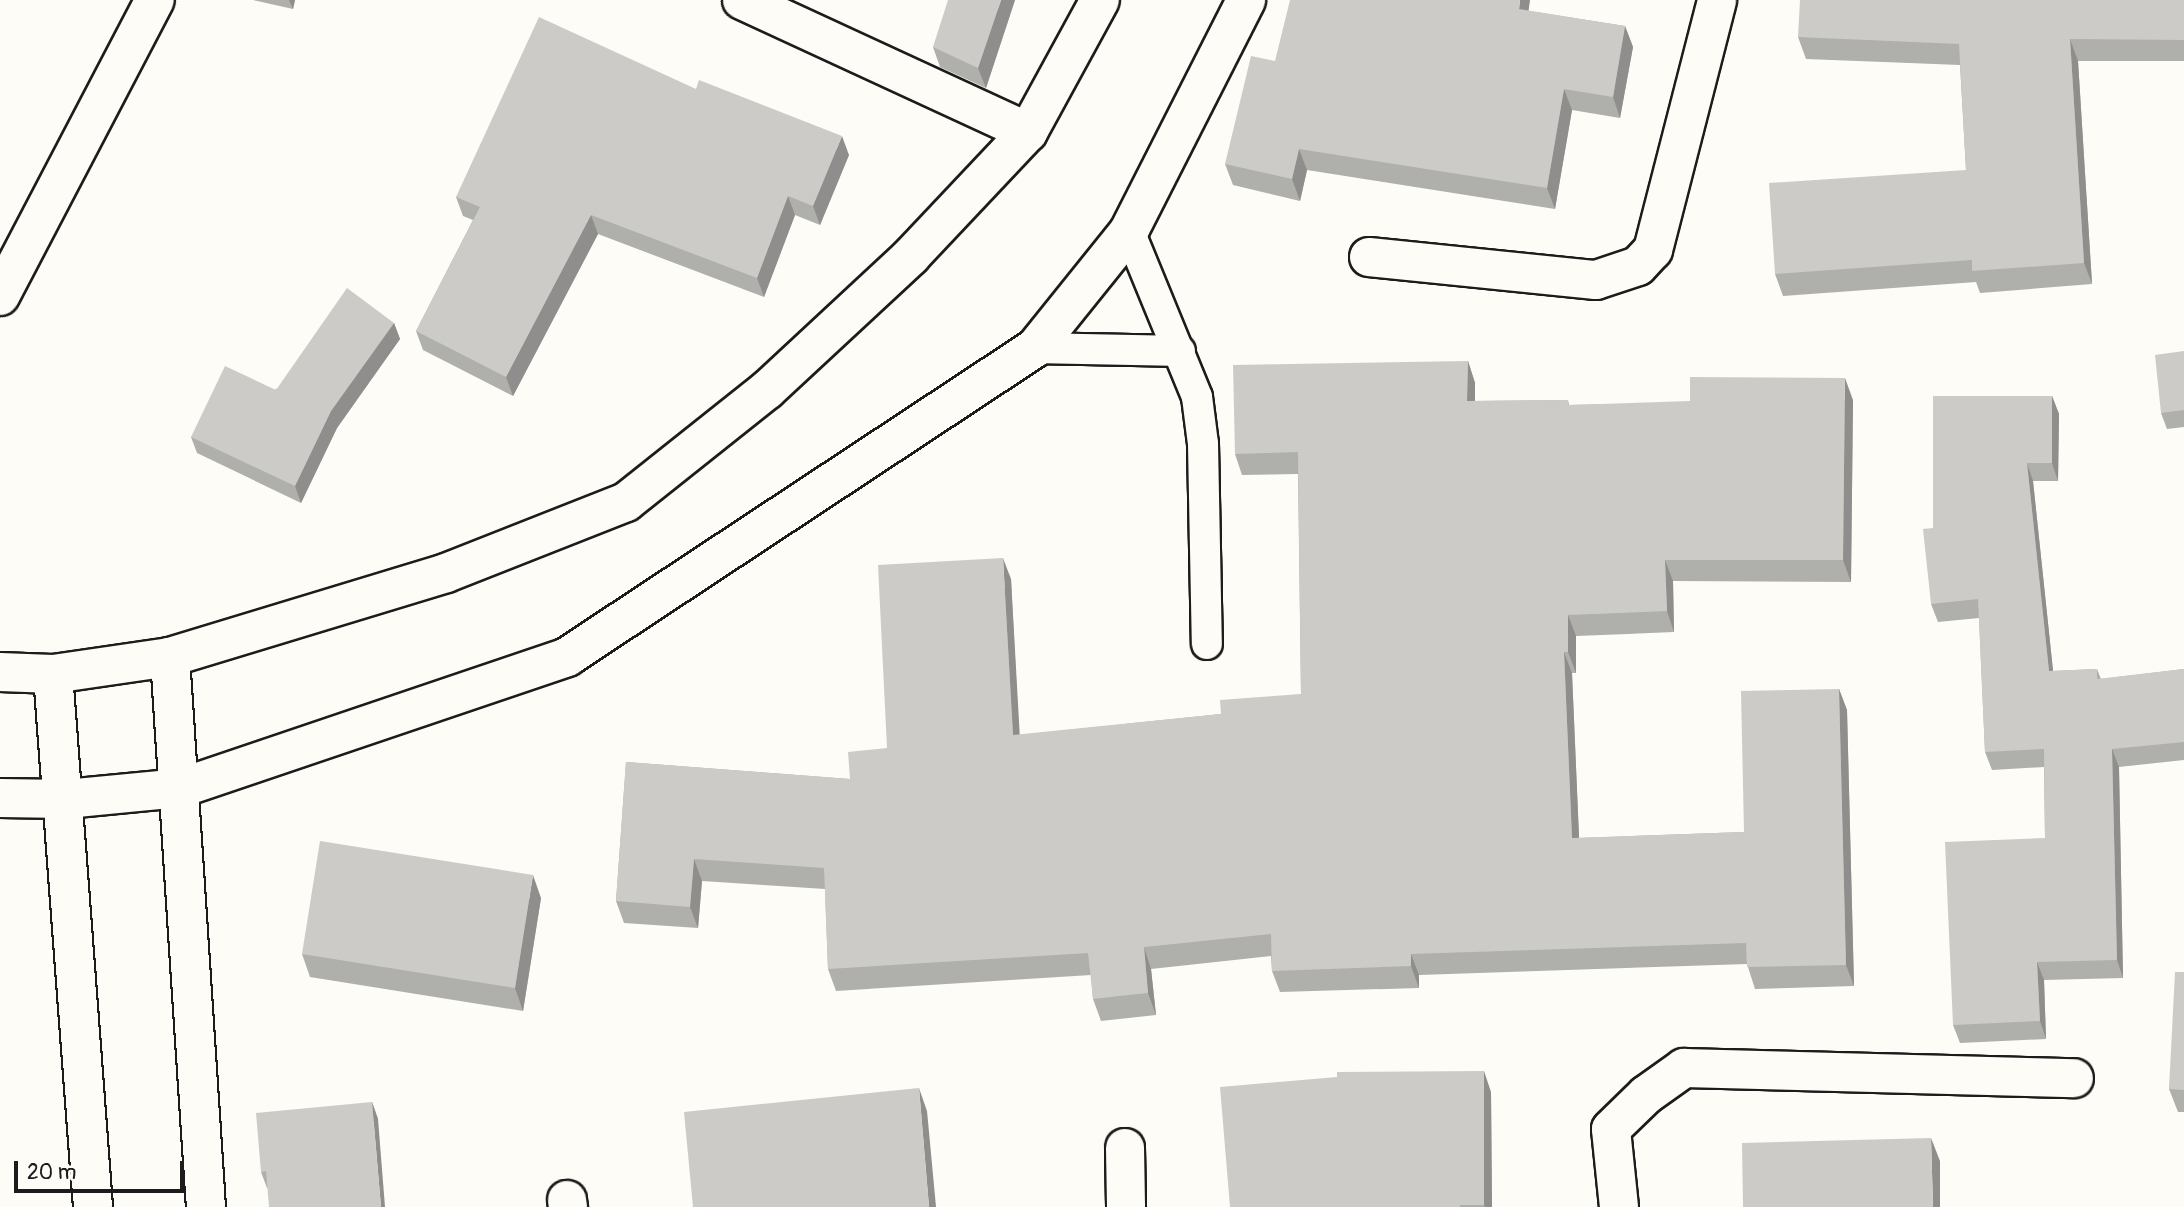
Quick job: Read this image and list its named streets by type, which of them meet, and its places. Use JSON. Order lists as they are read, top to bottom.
{
  "scale_bar": "20 m"
}
